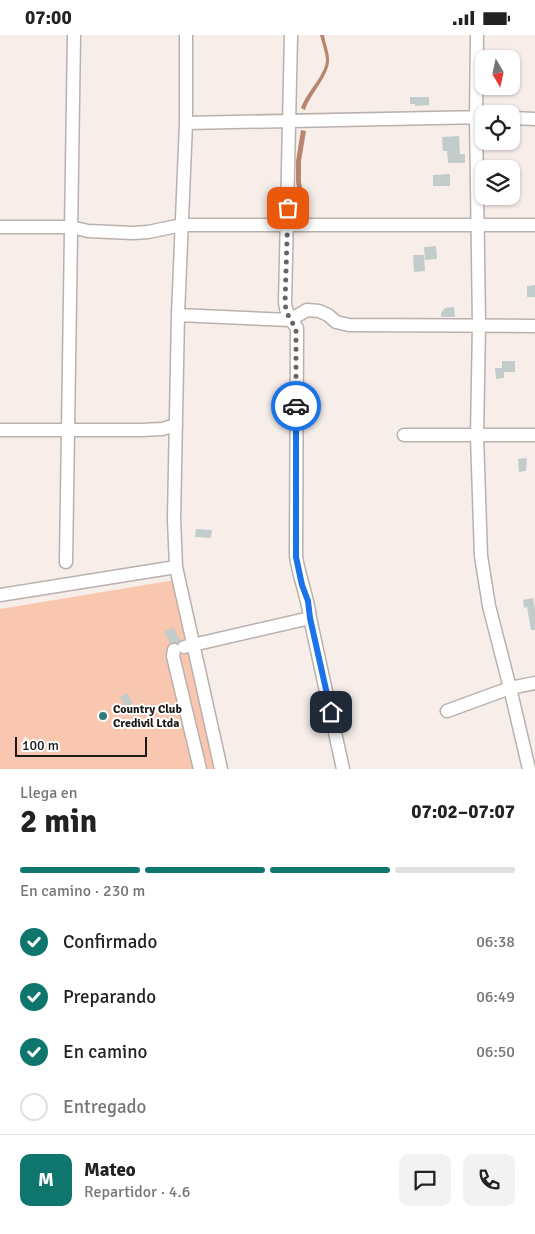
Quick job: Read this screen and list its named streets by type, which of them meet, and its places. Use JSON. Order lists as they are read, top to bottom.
{
  "places": ["Country Club Credivil Ltda"],
  "scale_bar": "100 m",
  "north": "bottom",
  "page": {
    "status": "07:00",
    "scale": "100 m",
    "heading": ["2 min", "Llega en", "07:02–07:07"],
    "panel": ["Mateo", "Repartidor · 4.6"],
    "bar": "En camino · 230 m",
    "list": [
      ["Confirmado", "06:38"],
      ["Preparando", "06:49"],
      ["En camino", "06:50"],
      "Entregado"
    ],
    "round": "M"
  }
}
